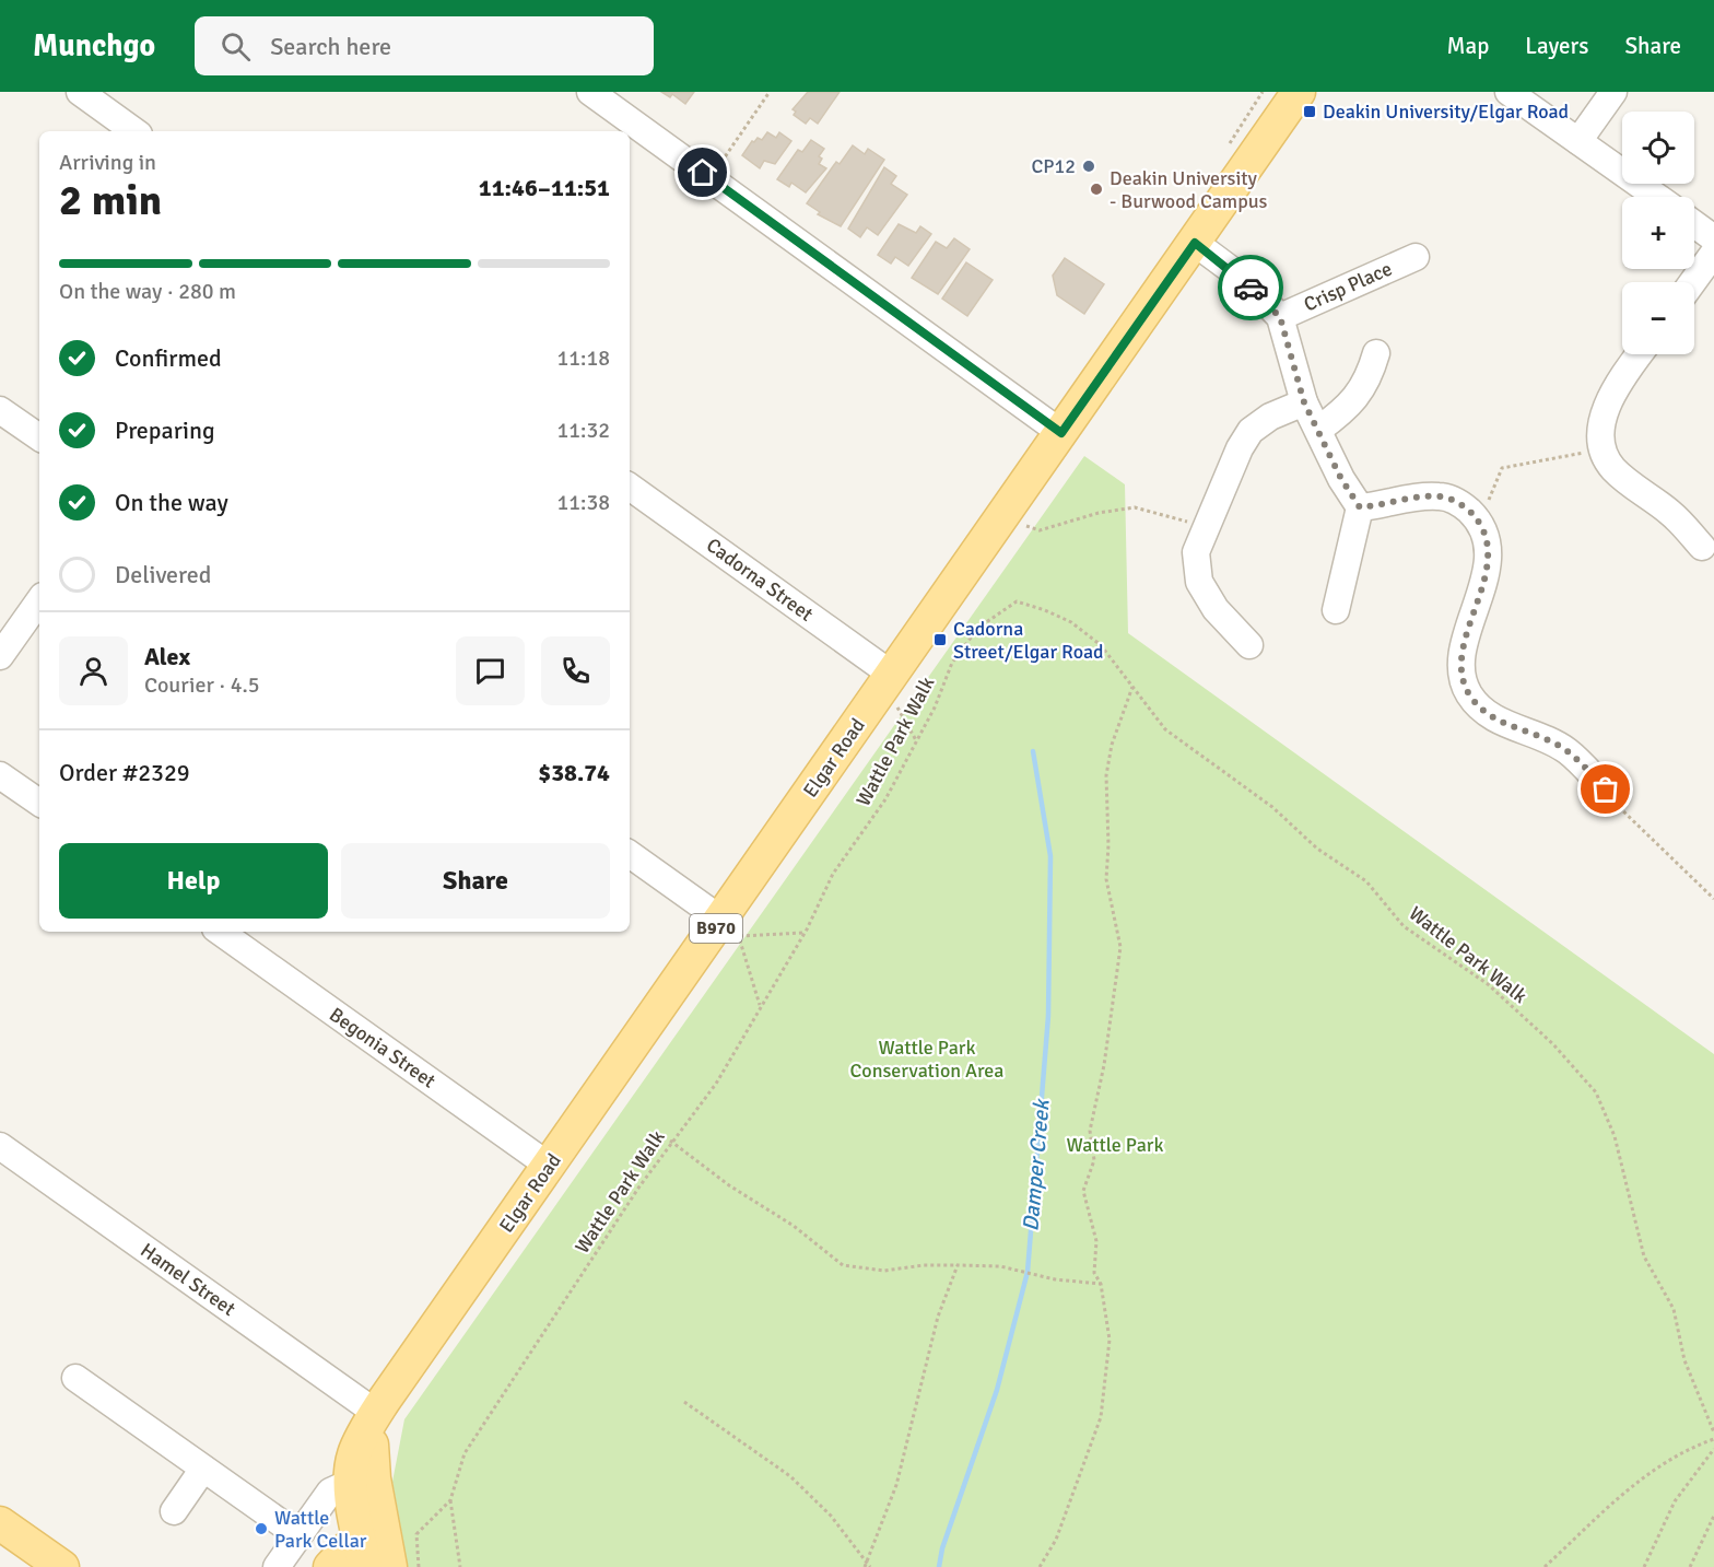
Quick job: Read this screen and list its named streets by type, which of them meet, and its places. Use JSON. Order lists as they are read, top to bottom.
{
  "streets": {
    "main road": ["Elgar Road", "B970"],
    "street": [
      "Crisp Place",
      "Cadorna Street",
      "Begonia Street",
      "Hamel Street"
    ],
    "path": ["Wattle Park Walk"]
  },
  "crossings": [
    ["Cadorna Street", "Elgar Road"],
    ["Elgar Road", "Begonia Street"],
    ["Elgar Road", "Hamel Street"]
  ],
  "water": ["Damper Creek"],
  "parks": ["Wattle Park Conservation Area", "Wattle Park"],
  "places": {
    "transit": ["Deakin University/Elgar Road", "Cadorna Street/Elgar Road"],
    "other": ["CP12", "Deakin University - Burwood Campus", "Wattle Park Cellar"]
  },
  "page": {
    "header": "Munchgo",
    "search": "Search here",
    "nav": ["Map", "Layers", "Share"],
    "map_buttons": ["+", "−"],
    "heading": ["2 min", "Arriving in", "11:46–11:51"],
    "panel": [
      "Alex",
      "Courier · 4.5",
      "Order #2329",
      "$38.74"
    ],
    "bar": "On the way · 280 m",
    "list": [
      ["Confirmed", "11:18"],
      ["Preparing", "11:32"],
      ["On the way", "11:38"],
      "Delivered"
    ],
    "buttons": ["Help", "Share"]
  }
}
